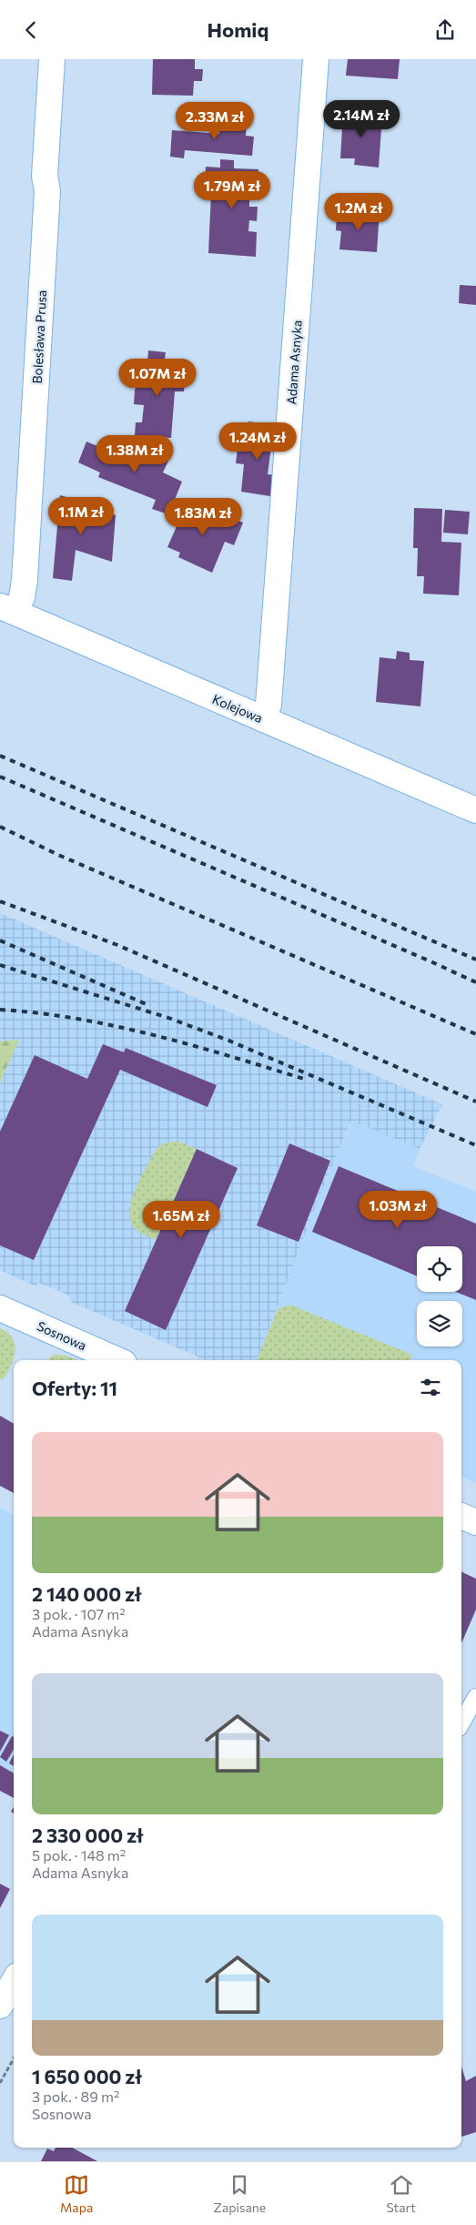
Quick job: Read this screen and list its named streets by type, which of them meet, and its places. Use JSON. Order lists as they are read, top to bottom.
{
  "streets": {
    "street": [
      "Bolesława Prusa",
      "Adama Asnyka",
      "Kolejowa",
      "Sosnowa"
    ]
  },
  "crossings": [
    ["Bolesława Prusa", "Kolejowa"],
    ["Adama Asnyka", "Kolejowa"]
  ],
  "page": {
    "header": "Homiq",
    "price": [
      "2.14M zł",
      "2.33M zł",
      "1.79M zł",
      "1.2M zł",
      "1.07M zł",
      "1.24M zł",
      "1.38M zł",
      "1.1M zł",
      "1.83M zł",
      "1.03M zł",
      "1.65M zł"
    ],
    "heading": "Oferty: 11",
    "list": [
      {
        "name": "2 140 000 zł",
        "note": "3 pok. · 107 m² · Adama Asnyka"
      },
      {
        "name": "2 330 000 zł",
        "note": "5 pok. · 148 m² · Adama Asnyka"
      },
      {
        "name": "1 650 000 zł",
        "note": "3 pok. · 89 m² · Sosnowa"
      }
    ],
    "tabs": ["Mapa", "Zapisane", "Start"]
  }
}
